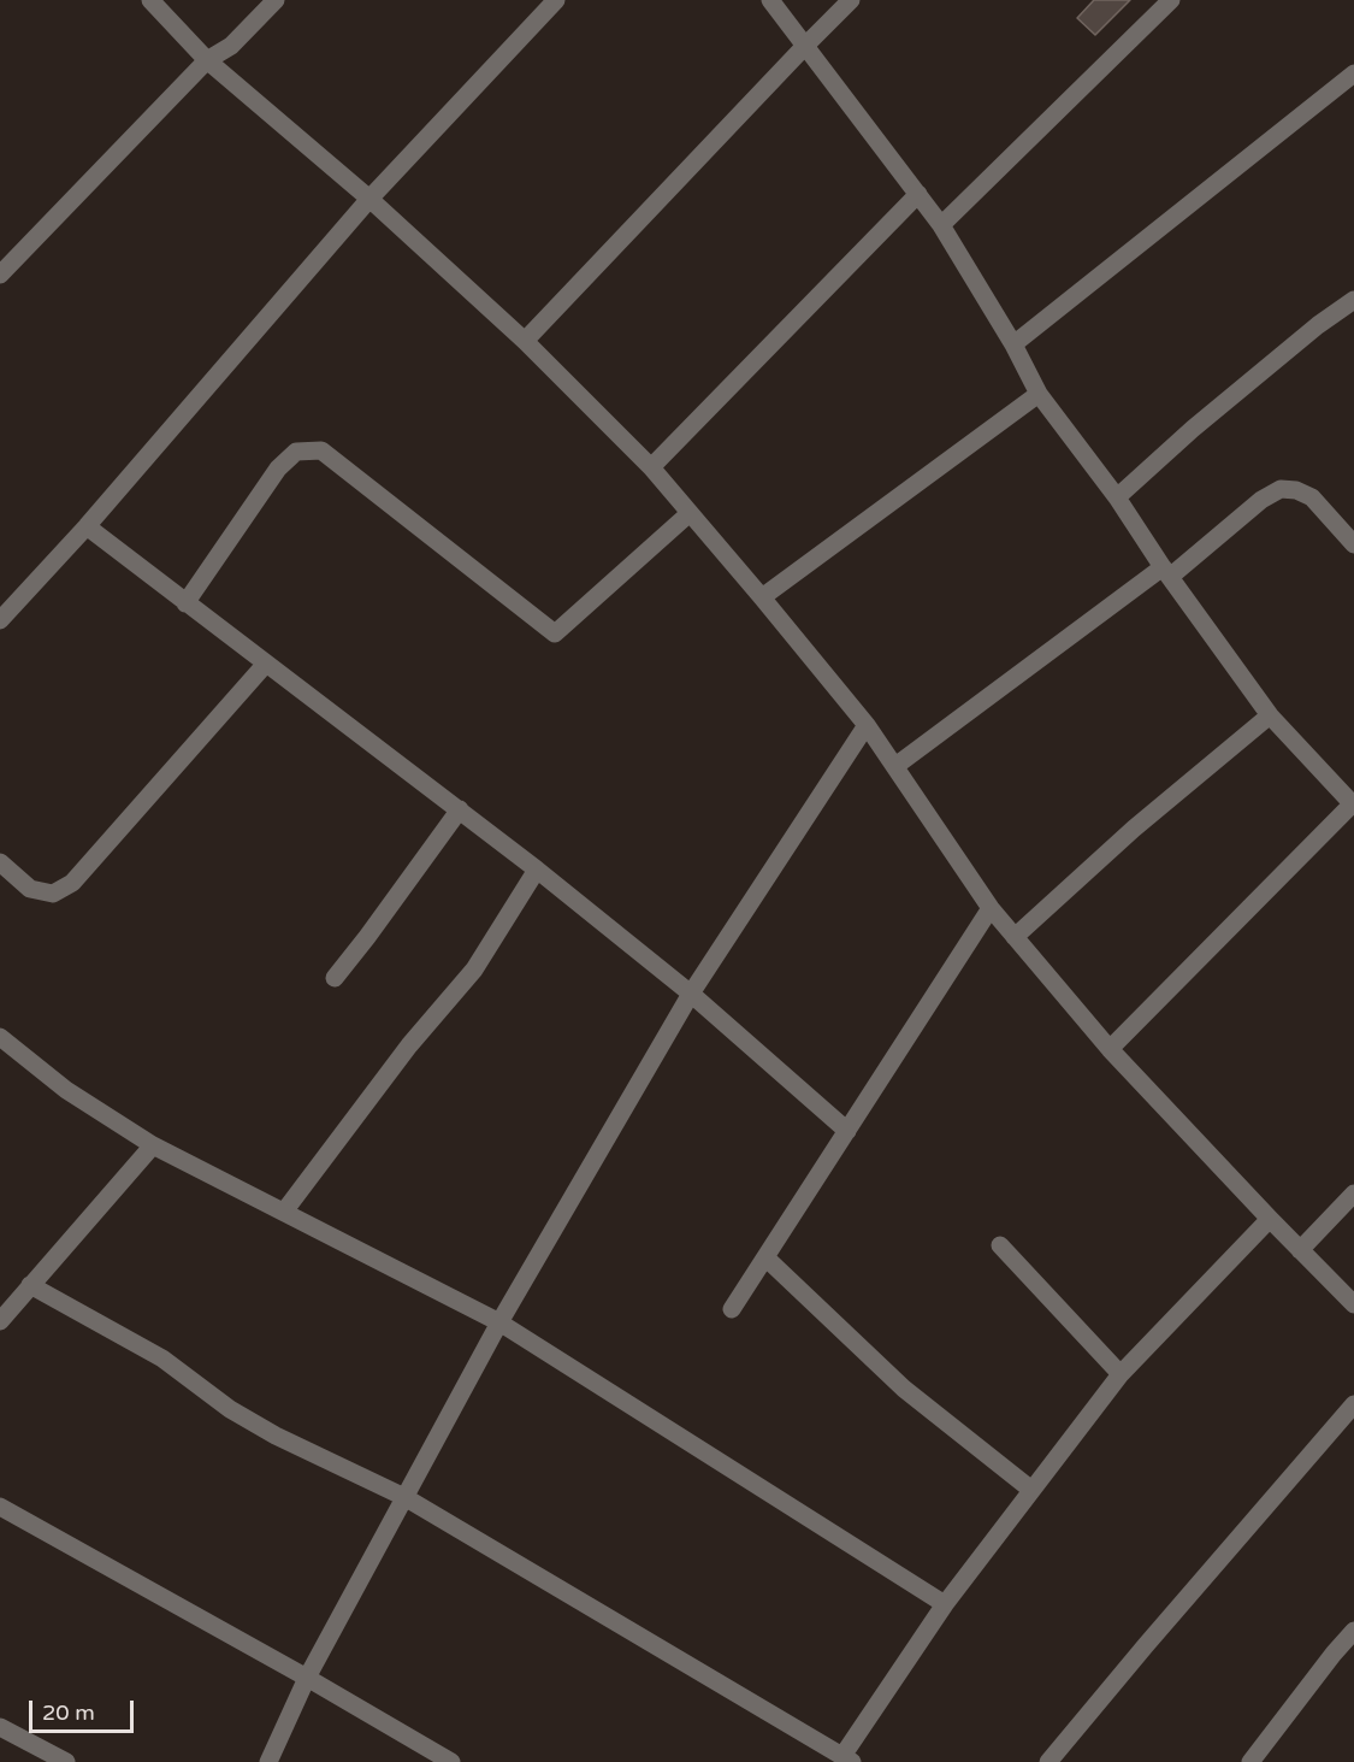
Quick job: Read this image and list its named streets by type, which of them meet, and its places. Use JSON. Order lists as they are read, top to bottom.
{
  "scale_bar": "20 m"
}
